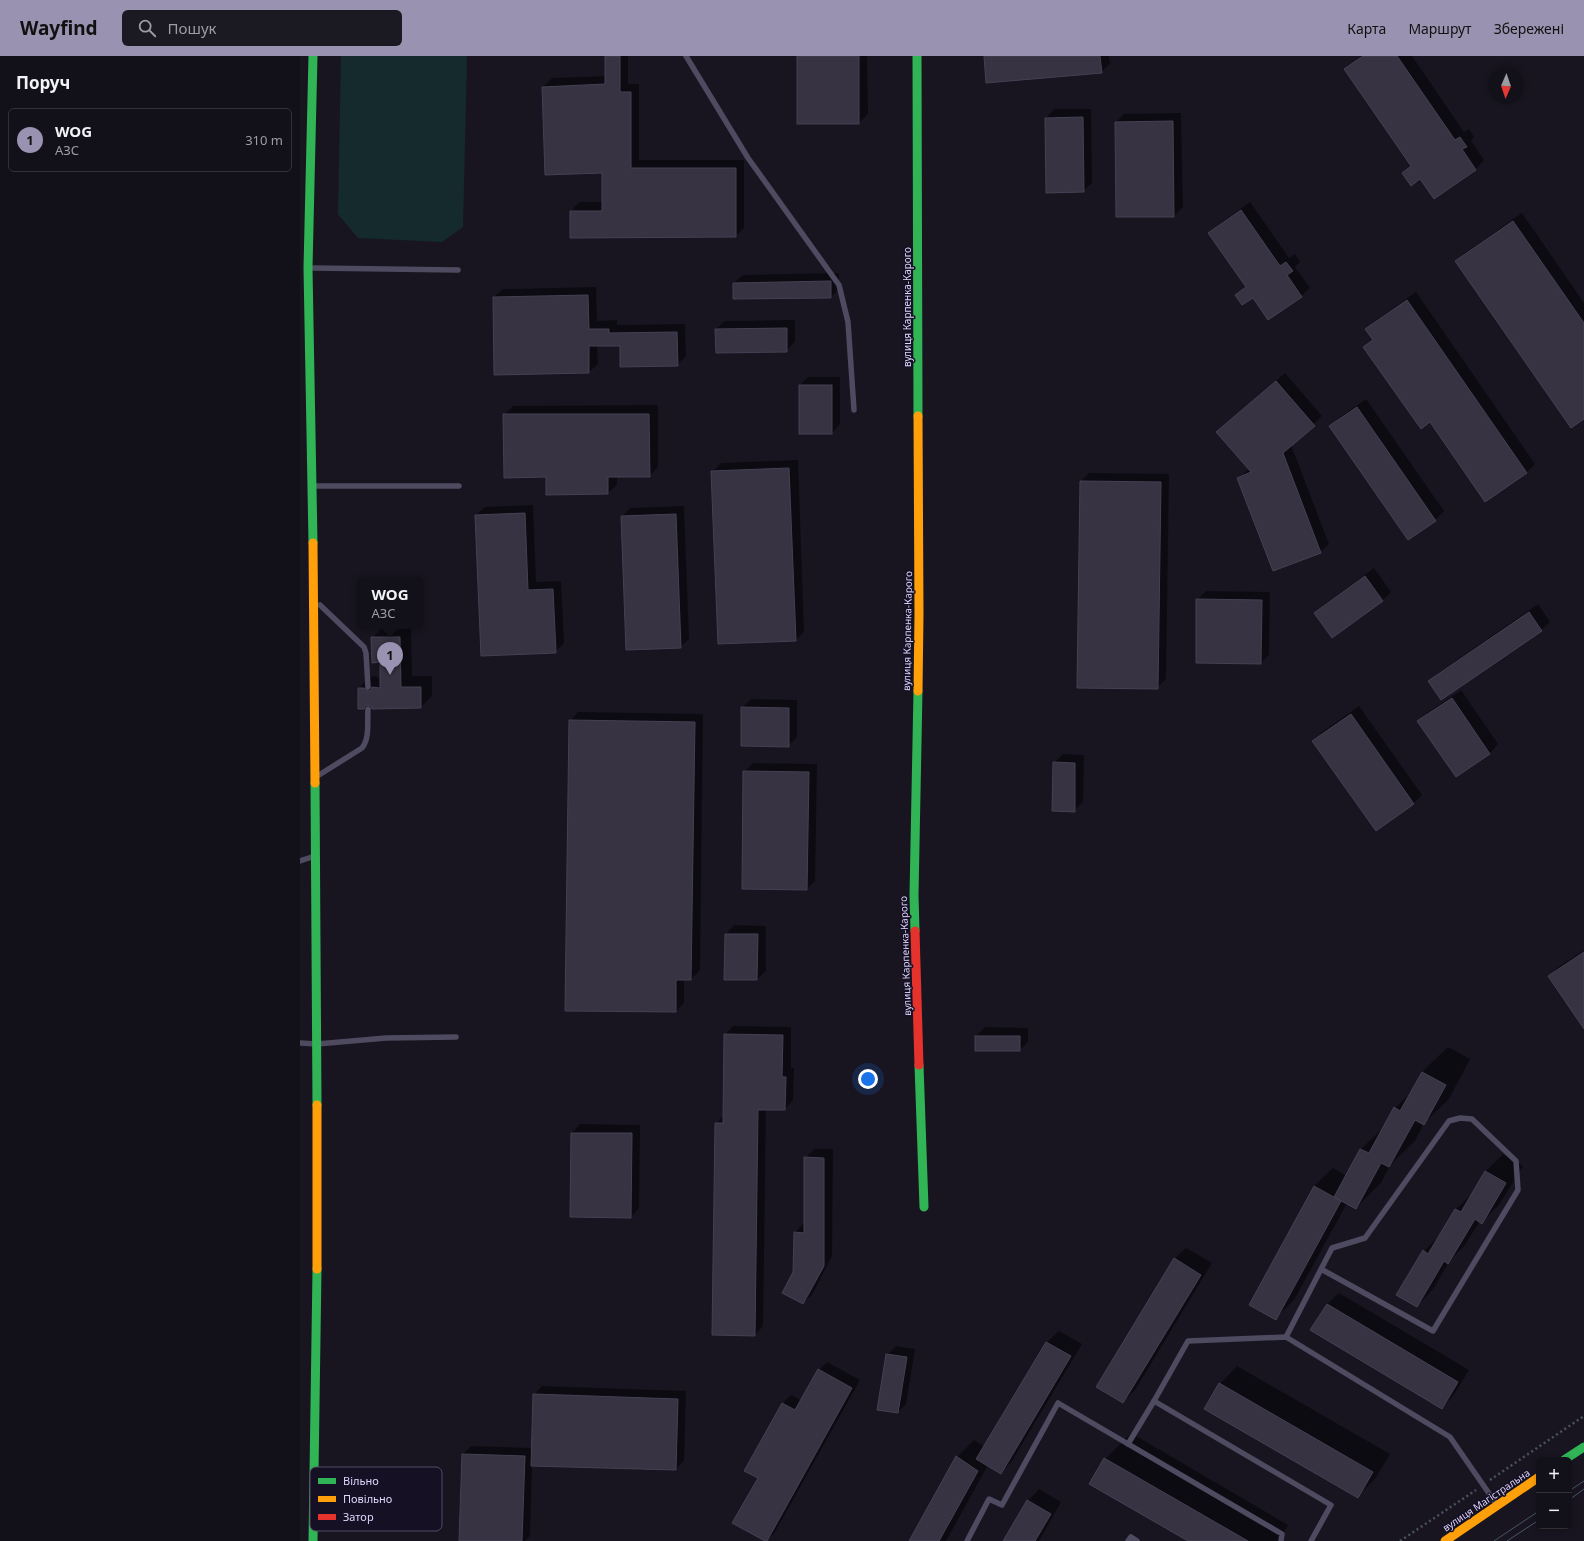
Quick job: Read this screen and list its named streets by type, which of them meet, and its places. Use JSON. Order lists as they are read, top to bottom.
{
  "streets": {
    "main road": ["вулиця Карпенка-Карого", "вулиця Магістральна"]
  },
  "legend": ["Вільно", "Повільно", "Затор"],
  "north": "bottom",
  "page": {
    "header": "Wayfind",
    "search": "Пошук",
    "nav": ["Карта", "Маршрут", "Збережені"],
    "heading": "Поруч",
    "list": [
      {
        "mark": "1",
        "name": "WOG",
        "note": "АЗС",
        "value": "310 m"
      }
    ],
    "popup": ["WOG", "АЗС"],
    "pins": "1",
    "map_buttons": ["+", "−"]
  }
}
